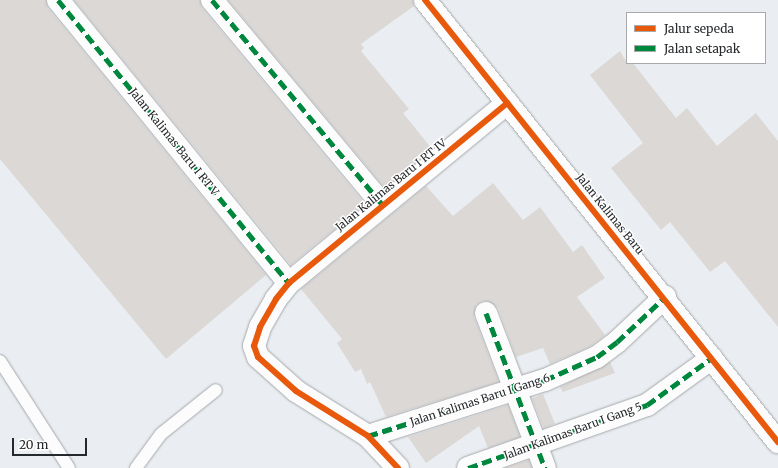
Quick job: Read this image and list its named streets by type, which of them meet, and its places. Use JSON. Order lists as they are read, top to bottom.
{
  "streets": {
    "street": [
      "Jalan Kalimas Baru I RT V",
      "Jalan Kalimas Baru I RT IV",
      "Jalan Kalimas Baru",
      "Jalan Kalimas Baru I Gang 6",
      "Jalan Kalimas Baru I Gang 5"
    ]
  },
  "crossings": [
    ["Jalan Kalimas Baru I RT V", "Jalan Kalimas Baru I RT IV"],
    ["Jalan Kalimas Baru I RT IV", "Jalan Kalimas Baru"],
    ["Jalan Kalimas Baru I RT IV", "Jalan Kalimas Baru I Gang 6"],
    ["Jalan Kalimas Baru", "Jalan Kalimas Baru I Gang 6"],
    ["Jalan Kalimas Baru", "Jalan Kalimas Baru I Gang 5"]
  ],
  "legend": ["Jalur sepeda", "Jalan setapak"],
  "scale_bar": "20 m"
}
